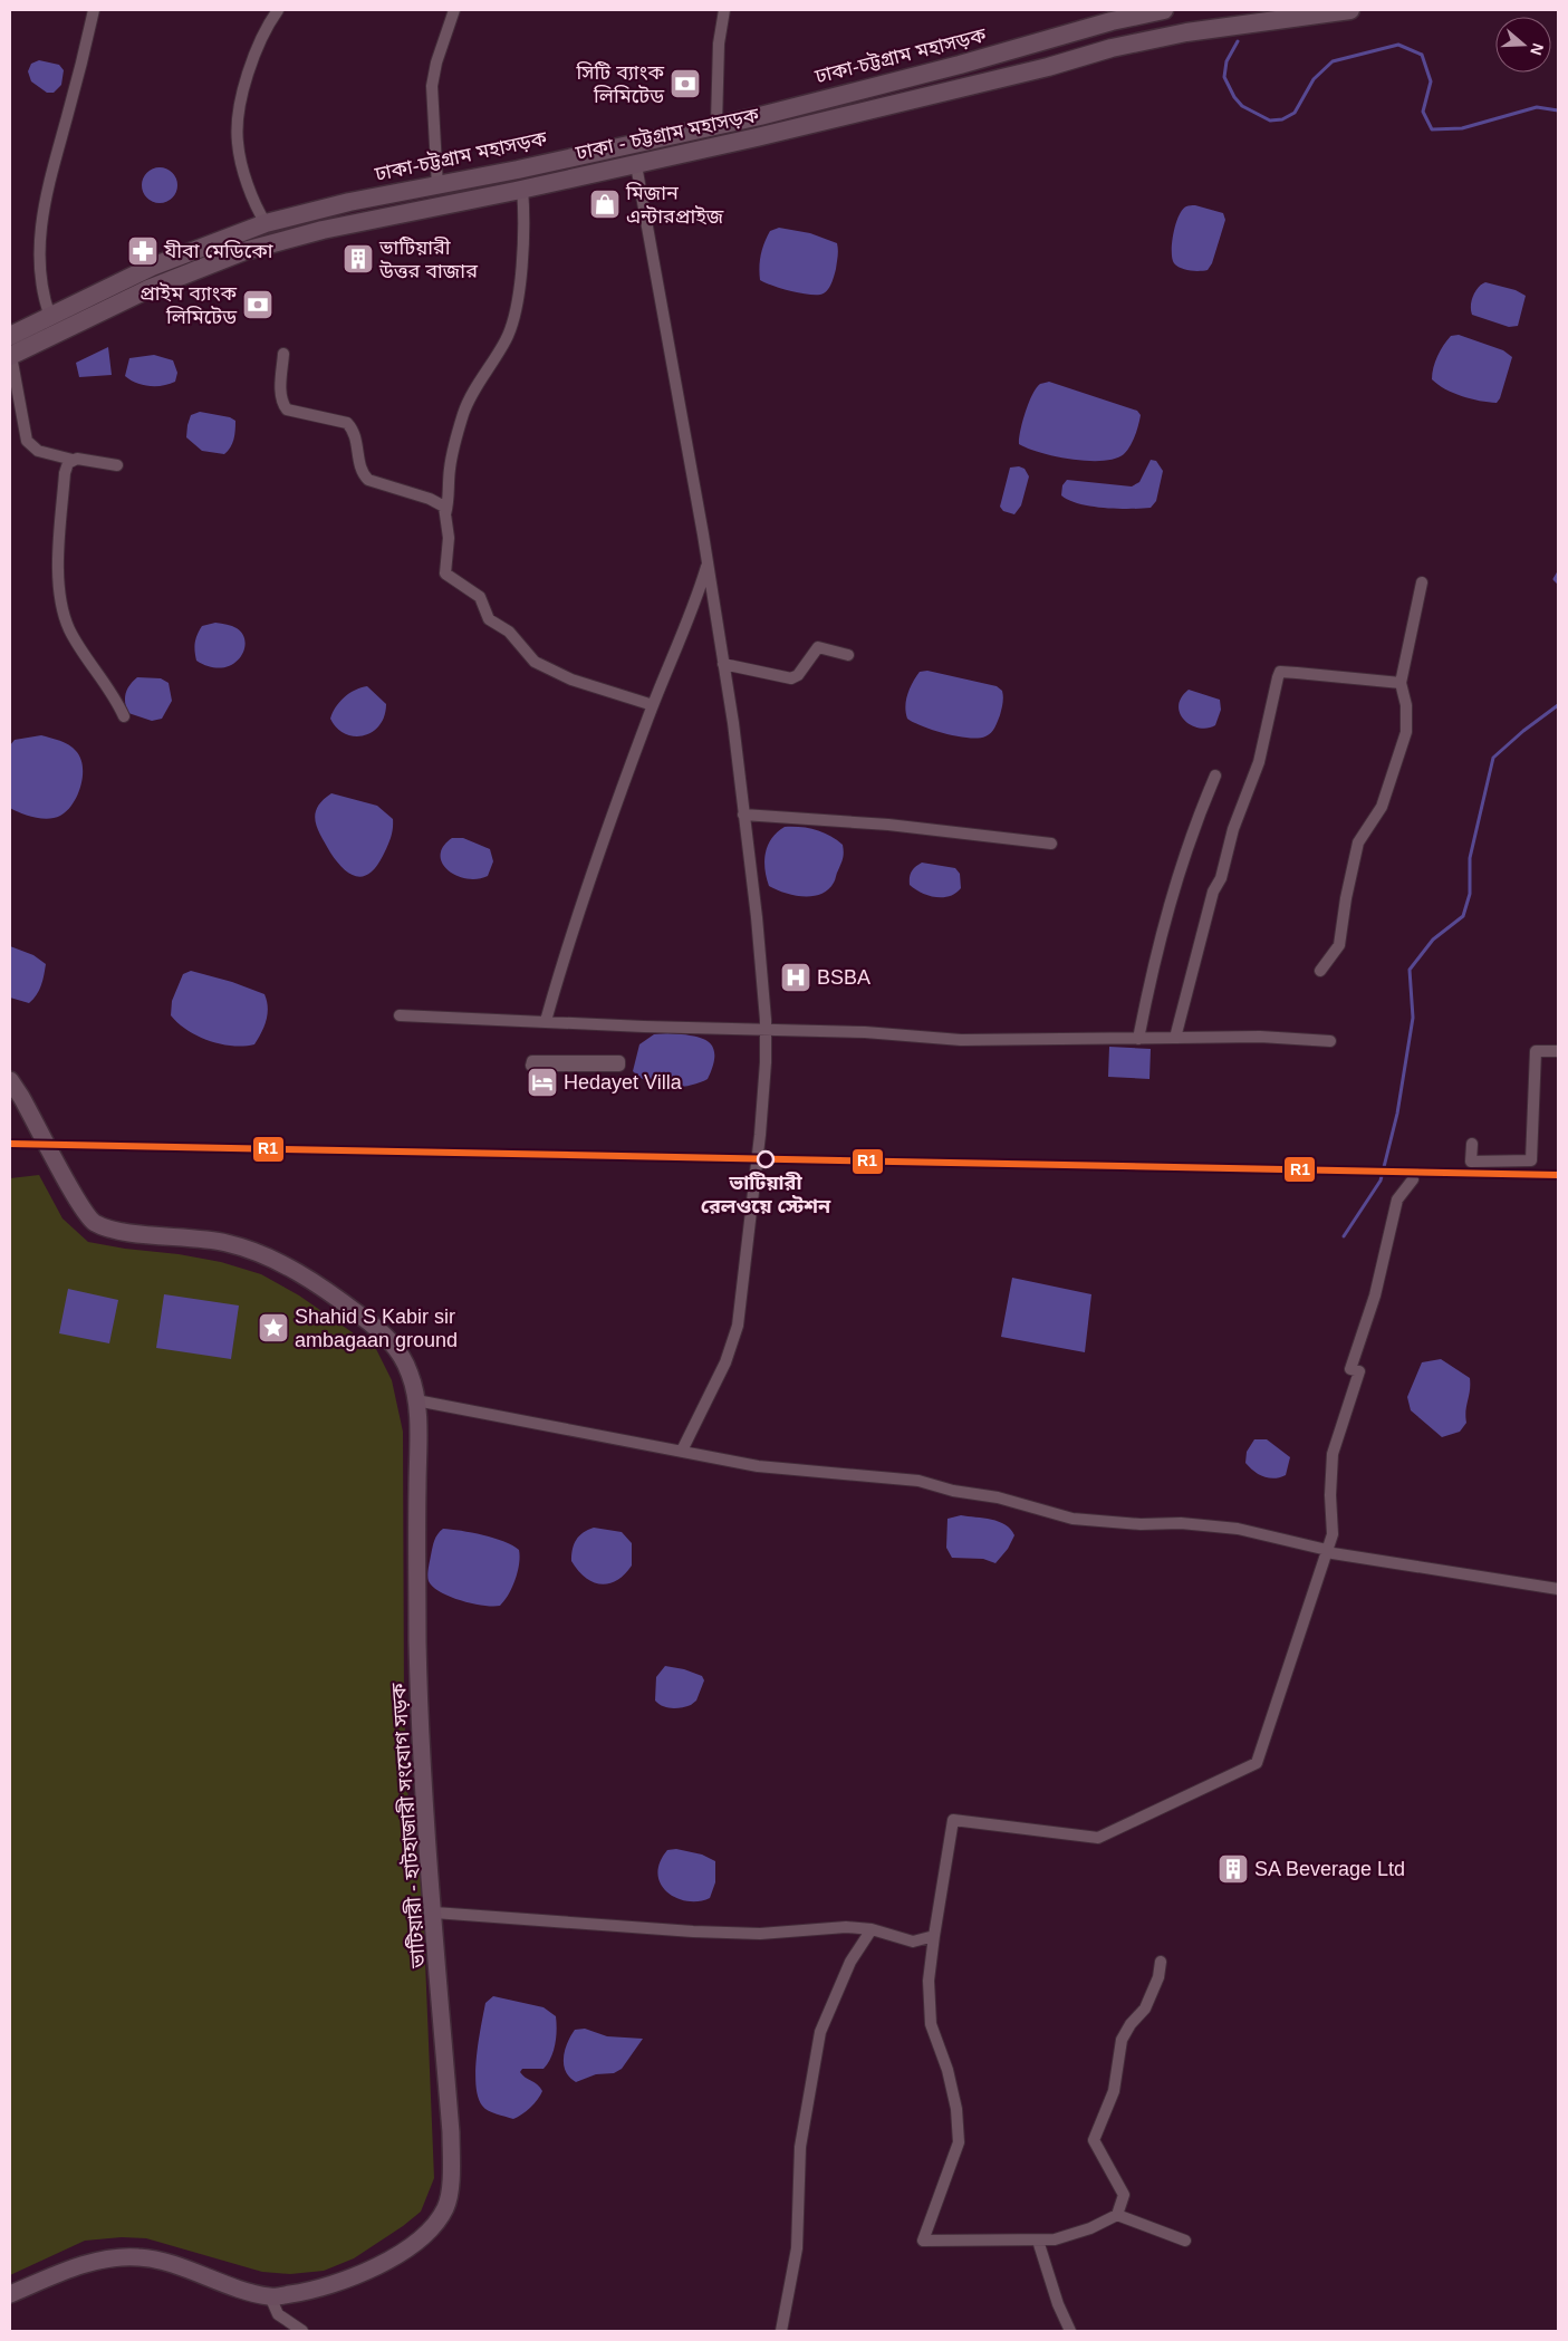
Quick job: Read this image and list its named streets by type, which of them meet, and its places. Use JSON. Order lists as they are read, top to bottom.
{
  "streets": {
    "highway": ["ঢাকা-চট্টগ্রাম মহাসড়ক", "ঢাকা - চট্টগ্রাম মহাসড়ক"],
    "main road": ["ভাটিয়ারী - হাটহাজারী সংযোগ সড়ক"]
  },
  "places": {
    "bank": ["সিটি ব্যাংক লিমিটেড", "প্রাইম ব্যাংক লিমিটেড"],
    "shop": ["মিজান এন্টারপ্রাইজ"],
    "pharmacy": ["যীবা মেডিকো"],
    "building": ["ভাটিয়ারী উত্তর বাজার", "SA Beverage Ltd"],
    "hospital": ["BSBA"],
    "hotel": ["Hedayet Villa"],
    "other": ["ভাটিয়ারী রেলওয়ে স্টেশন"],
    "place": ["Shahid S Kabir sir ambagaan ground"]
  },
  "lines": ["transit line R1"],
  "north": "right"
}
